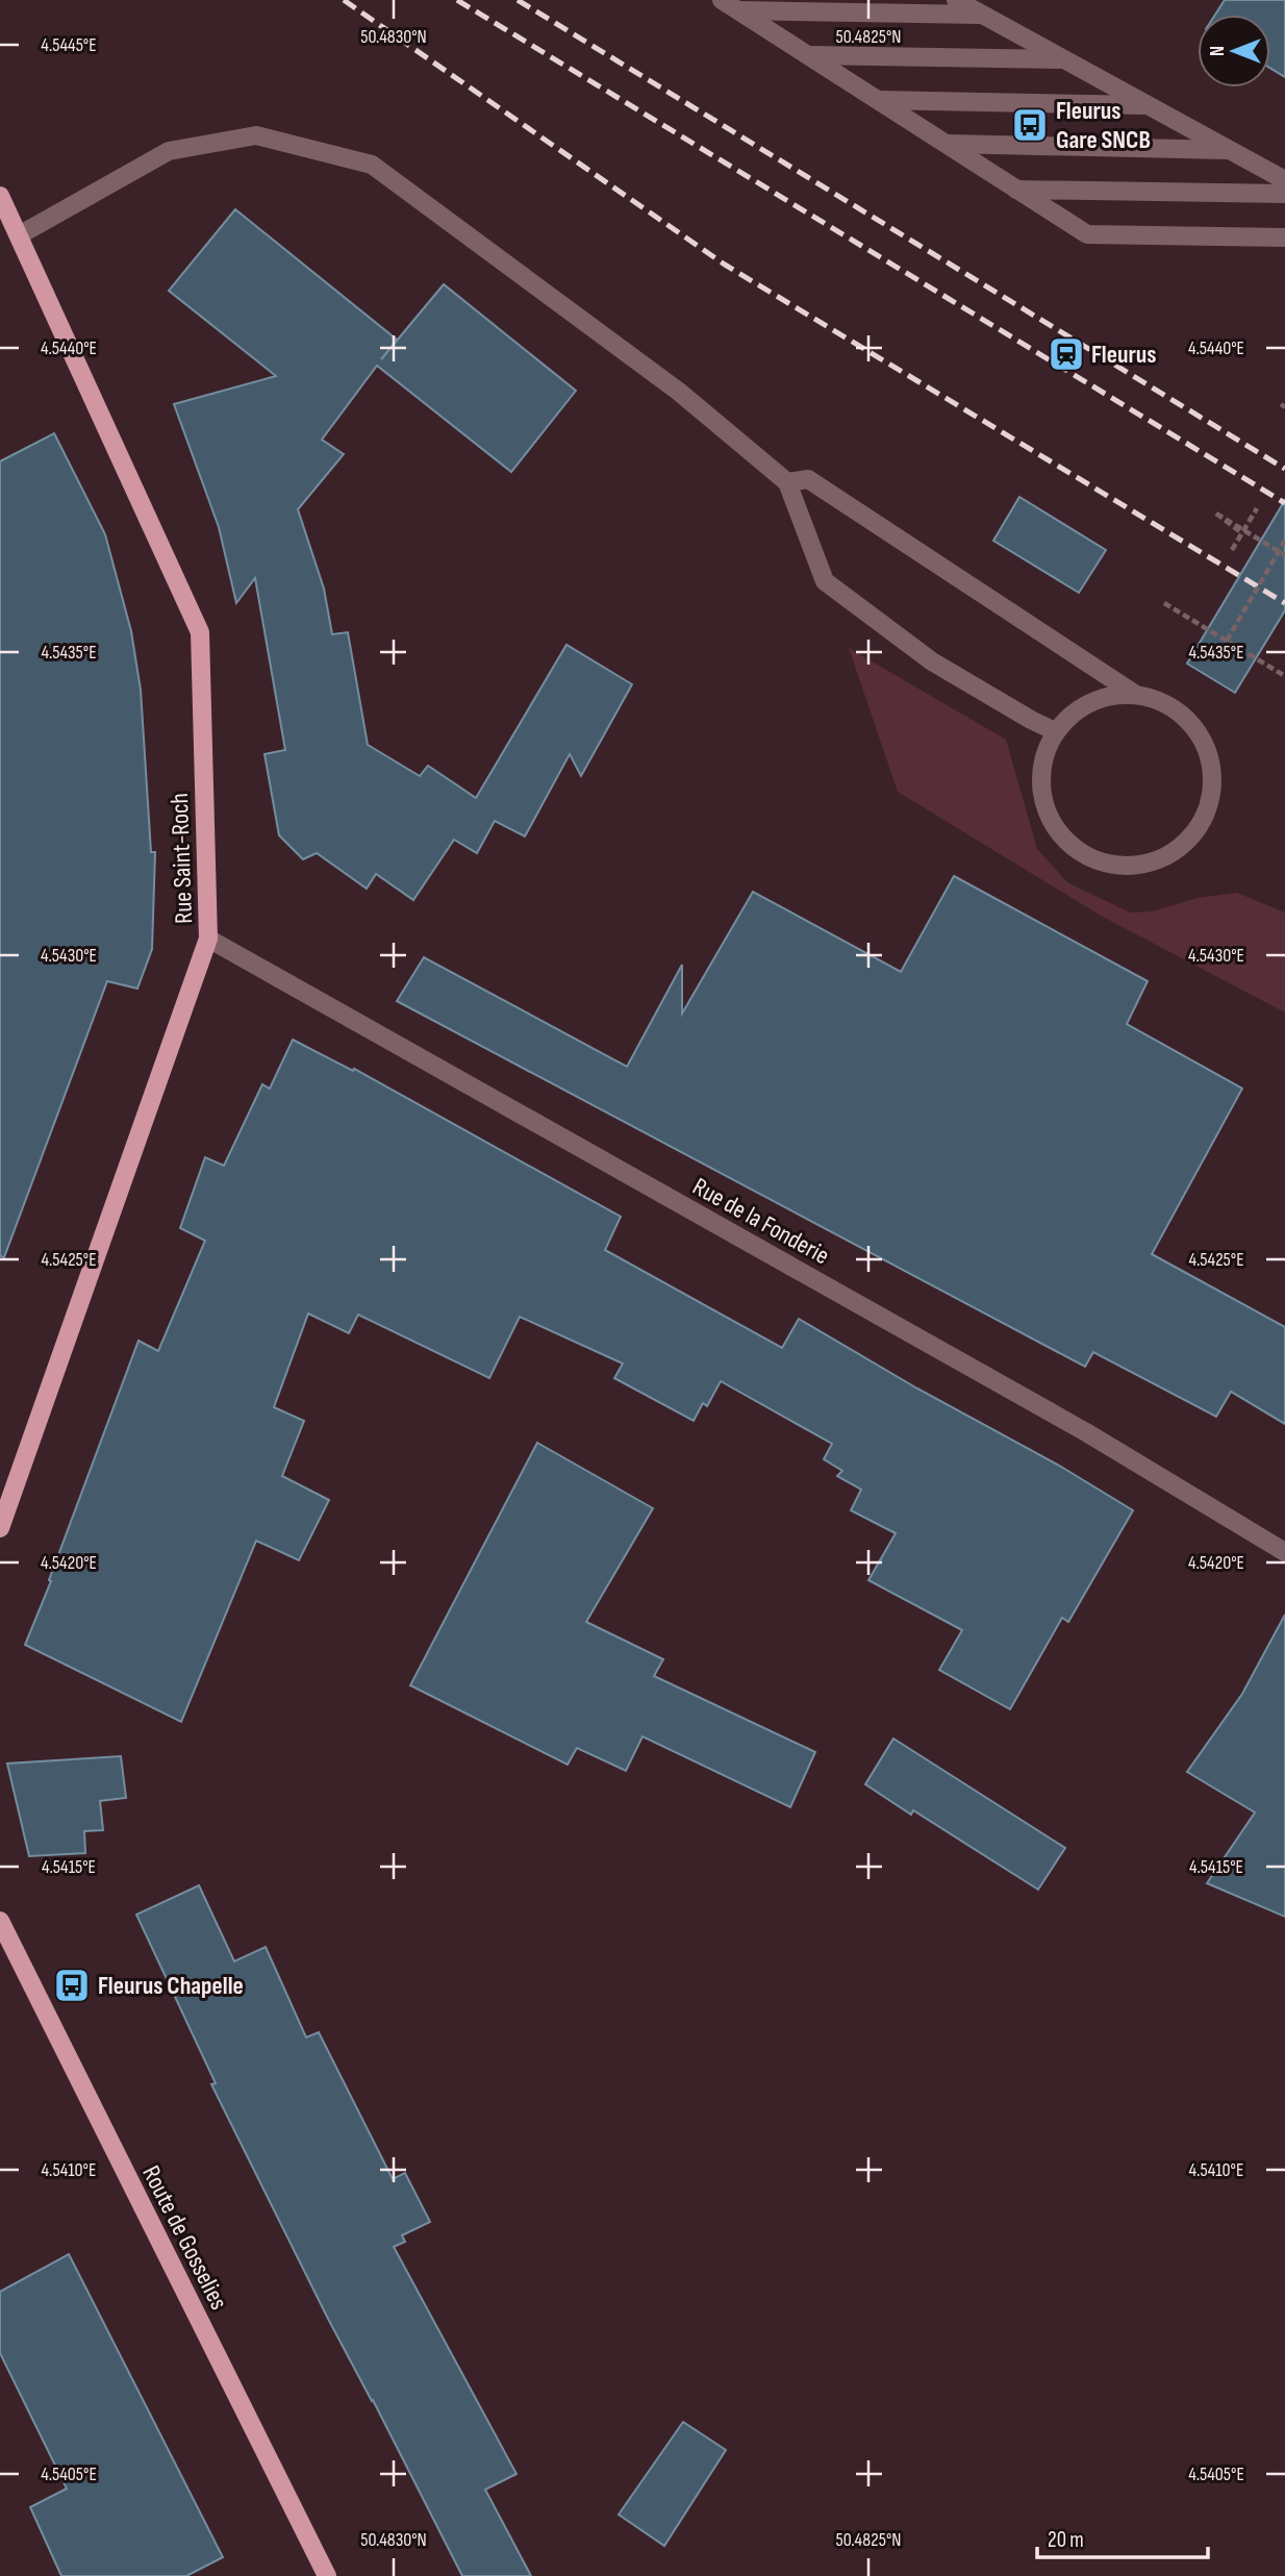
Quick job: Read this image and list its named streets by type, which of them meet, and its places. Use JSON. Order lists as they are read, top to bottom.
{
  "streets": {
    "main road": ["Rue Saint-Roch", "Route de Gosselies"],
    "street": ["Rue de la Fonderie"]
  },
  "crossings": [
    ["Rue Saint-Roch", "Rue de la Fonderie"]
  ],
  "places": {
    "bus stop": ["Fleurus Gare SNCB", "Fleurus Chapelle"],
    "station": ["Fleurus"]
  },
  "scale_bar": "20 m",
  "north": "left",
  "coordinates": [
    "50.4830°N",
    "50.4825°N",
    "4.5445°E",
    "4.5440°E",
    "4.5435°E",
    "4.5430°E",
    "4.5425°E",
    "4.5420°E",
    "4.5415°E",
    "4.5410°E",
    "4.5405°E"
  ]
}
